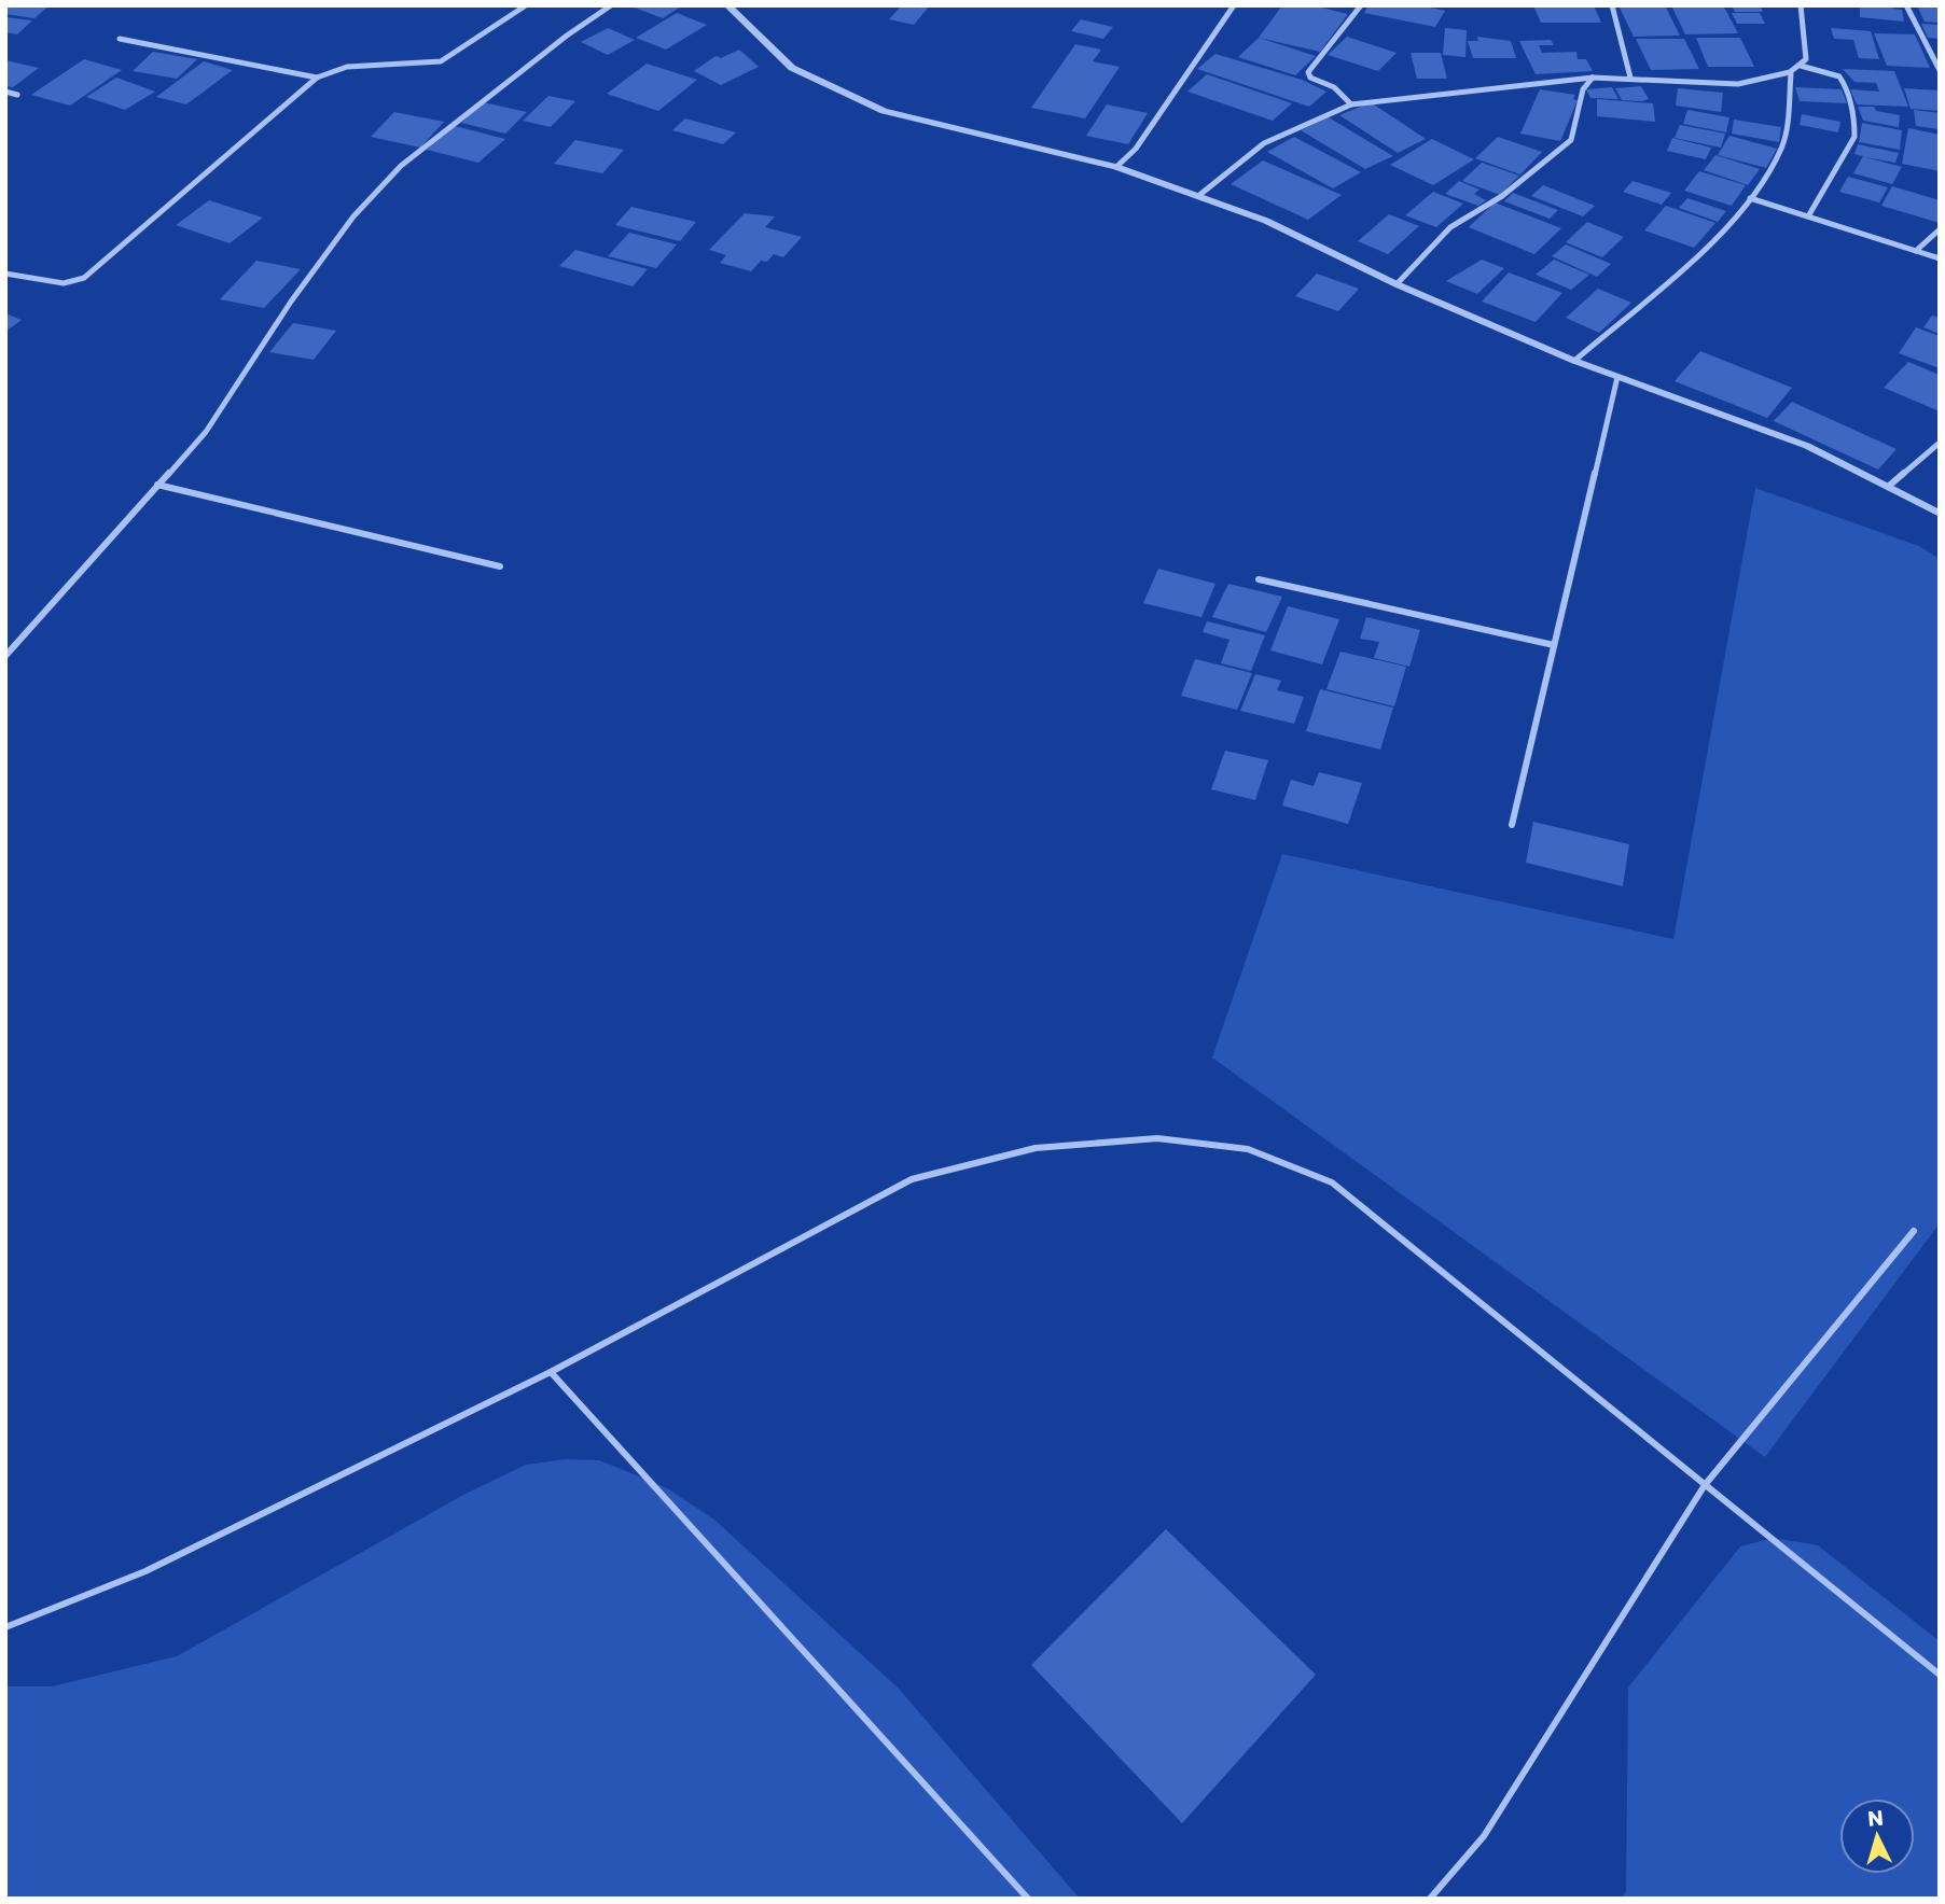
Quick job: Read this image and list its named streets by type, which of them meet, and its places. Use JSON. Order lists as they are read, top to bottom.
{
  "north": "top"
}
